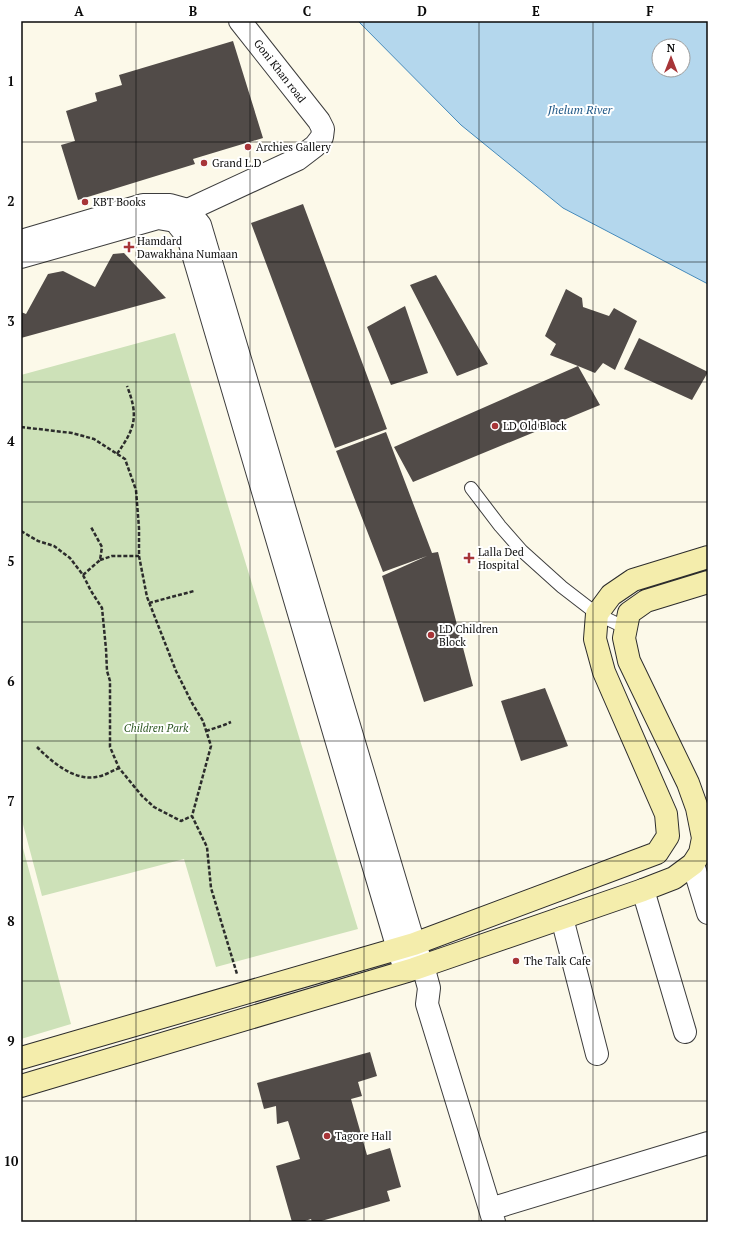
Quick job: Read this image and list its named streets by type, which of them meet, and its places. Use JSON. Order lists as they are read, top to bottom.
{
  "streets": {
    "street": ["Goni Khan road"]
  },
  "water": ["Jhelum River"],
  "parks": ["Children Park"],
  "places": {
    "other": [
      "Archies Gallery",
      "Grand L.D",
      "KBT Books",
      "LD Old Block",
      "LD Children Block",
      "The Talk Cafe",
      "Tagore Hall"
    ],
    "health": ["Hamdard Dawakhana Numaan", "Lalla Ded Hospital"]
  },
  "north": "top",
  "grid": {
    "columns": [
      "A",
      "B",
      "C",
      "D",
      "E",
      "F"
    ],
    "rows": [
      "1",
      "2",
      "3",
      "4",
      "5",
      "6",
      "7",
      "8",
      "9",
      "10"
    ]
  }
}
